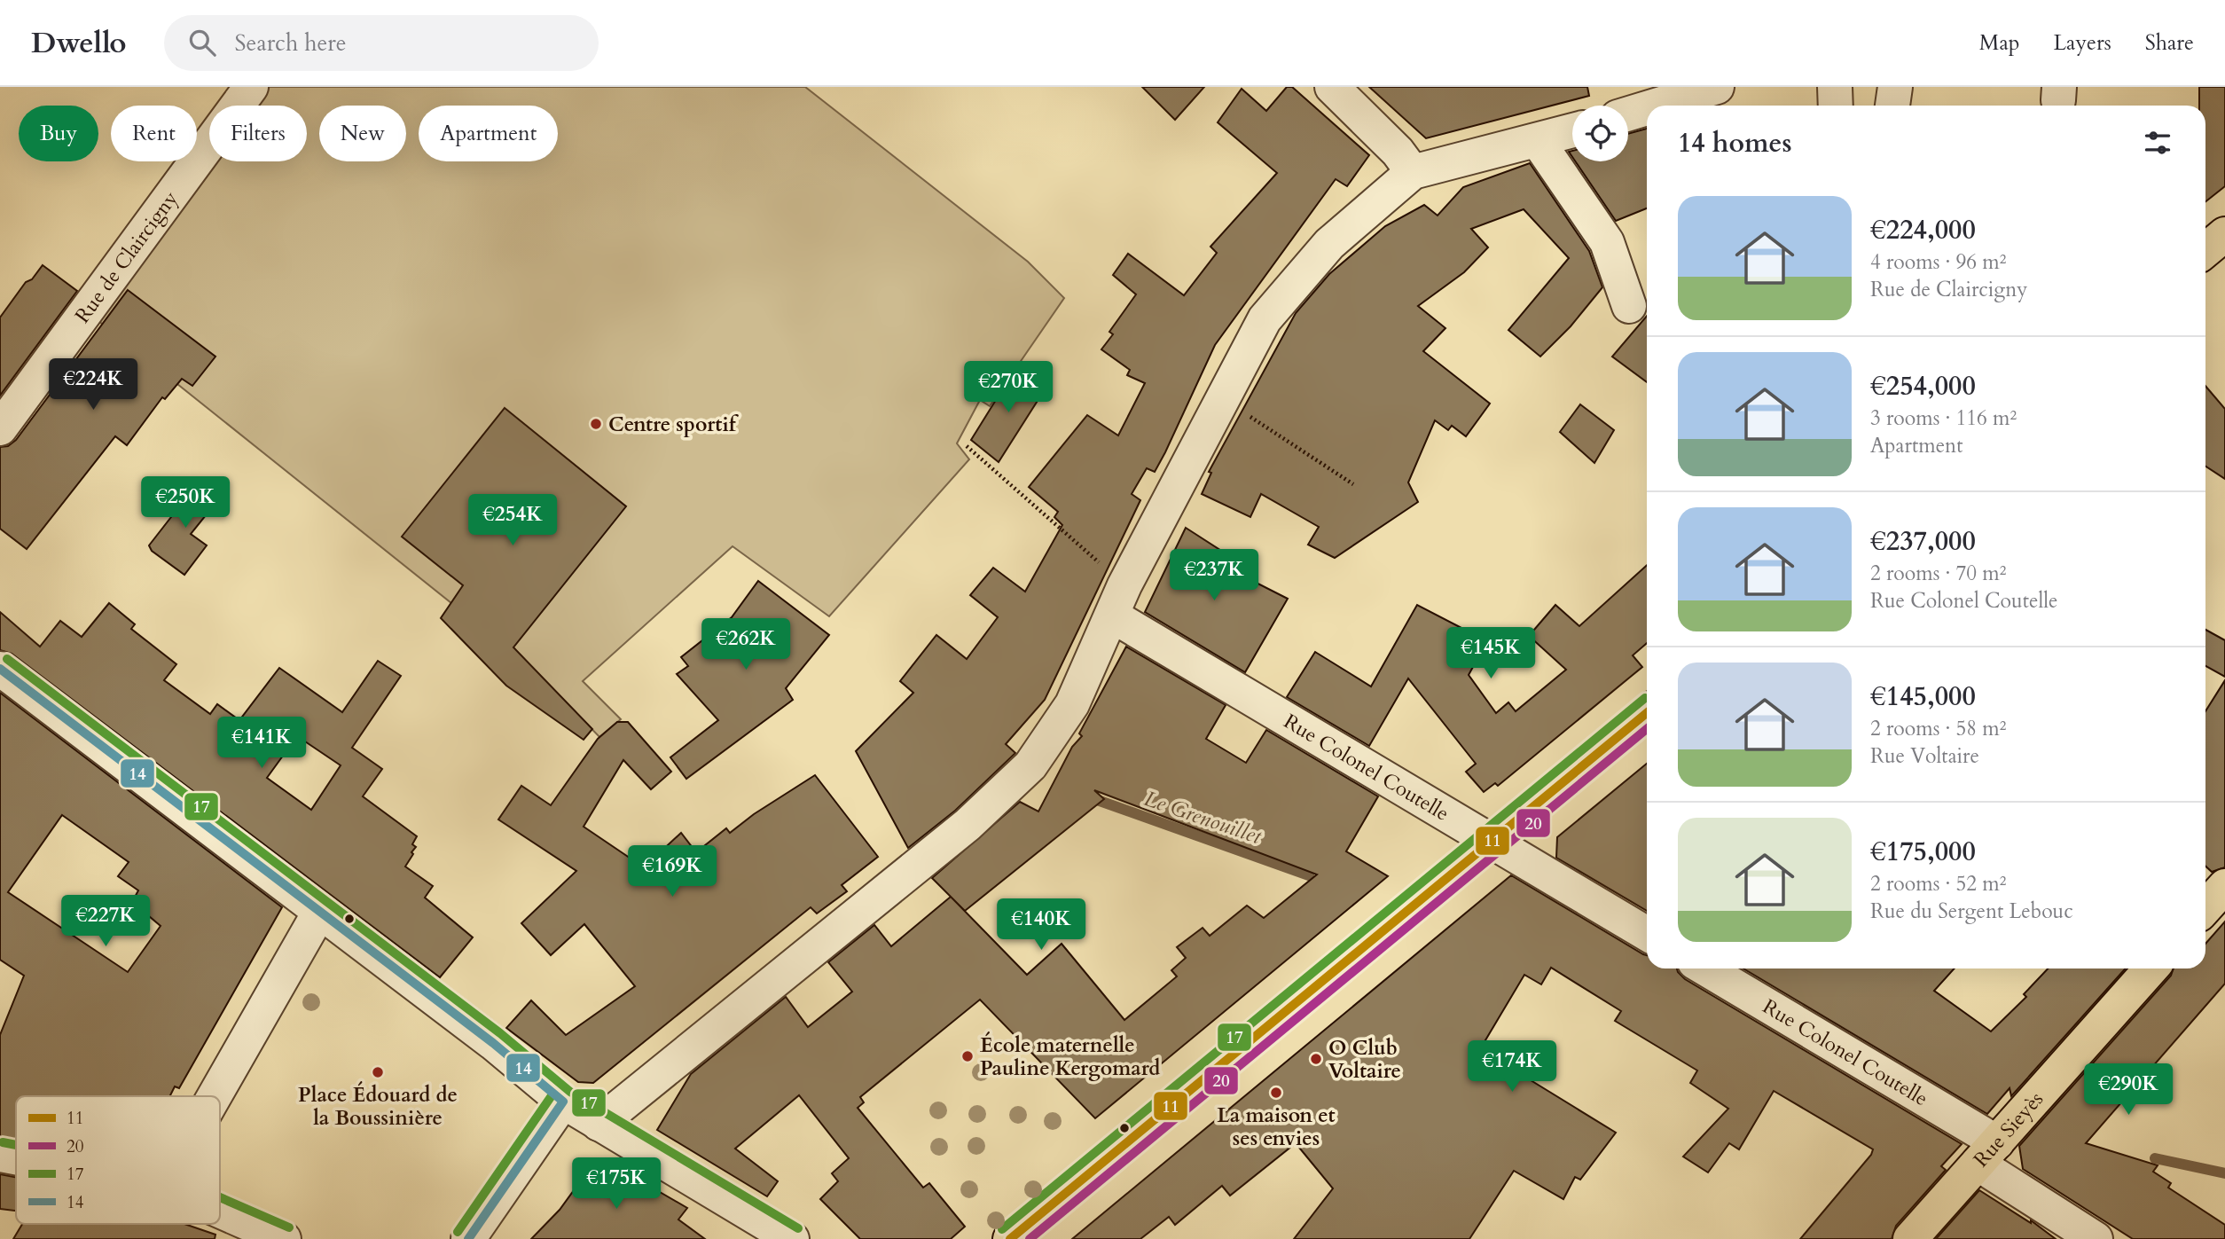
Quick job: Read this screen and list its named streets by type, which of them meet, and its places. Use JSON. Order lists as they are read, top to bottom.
{
  "streets": {
    "main road": ["Rue Sieyès"],
    "street": ["Rue de Claircigny", "Rue Colonel Coutelle"]
  },
  "crossings": [
    ["Rue Colonel Coutelle", "Rue Sieyès"]
  ],
  "water": ["Le Grenouillet"],
  "places": [
    "Centre sportif",
    "École maternelle Pauline Kergomard",
    "O Club Voltaire",
    "Place Édouard de la Boussinière",
    "La maison et ses envies"
  ],
  "lines": [
    "transit line 17",
    "transit line 14",
    "transit line 11",
    "transit line 20"
  ],
  "legend": [
    "11",
    "20",
    "17",
    "14"
  ],
  "page": {
    "header": "Dwello",
    "search": "Search here",
    "nav": ["Map", "Layers", "Share"],
    "chip": [
      "Buy",
      "Rent",
      "Filters",
      "New",
      "Apartment"
    ],
    "heading": "14 homes",
    "list": [
      {
        "name": "€224,000",
        "note": "4 rooms · 96 m² · Rue de Claircigny"
      },
      {
        "name": "€254,000",
        "note": "3 rooms · 116 m² · Apartment"
      },
      {
        "name": "€237,000",
        "note": "2 rooms · 70 m² · Rue Colonel Coutelle"
      },
      {
        "name": "€145,000",
        "note": "2 rooms · 58 m² · Rue Voltaire"
      },
      {
        "name": "€175,000",
        "note": "2 rooms · 52 m² · Rue du Sergent Lebouc"
      }
    ],
    "price": [
      "€224K",
      "€270K",
      "€250K",
      "€254K",
      "€237K",
      "€262K",
      "€145K",
      "€141K",
      "€169K",
      "€227K",
      "€140K",
      "€174K",
      "€290K",
      "€175K"
    ]
  }
}
